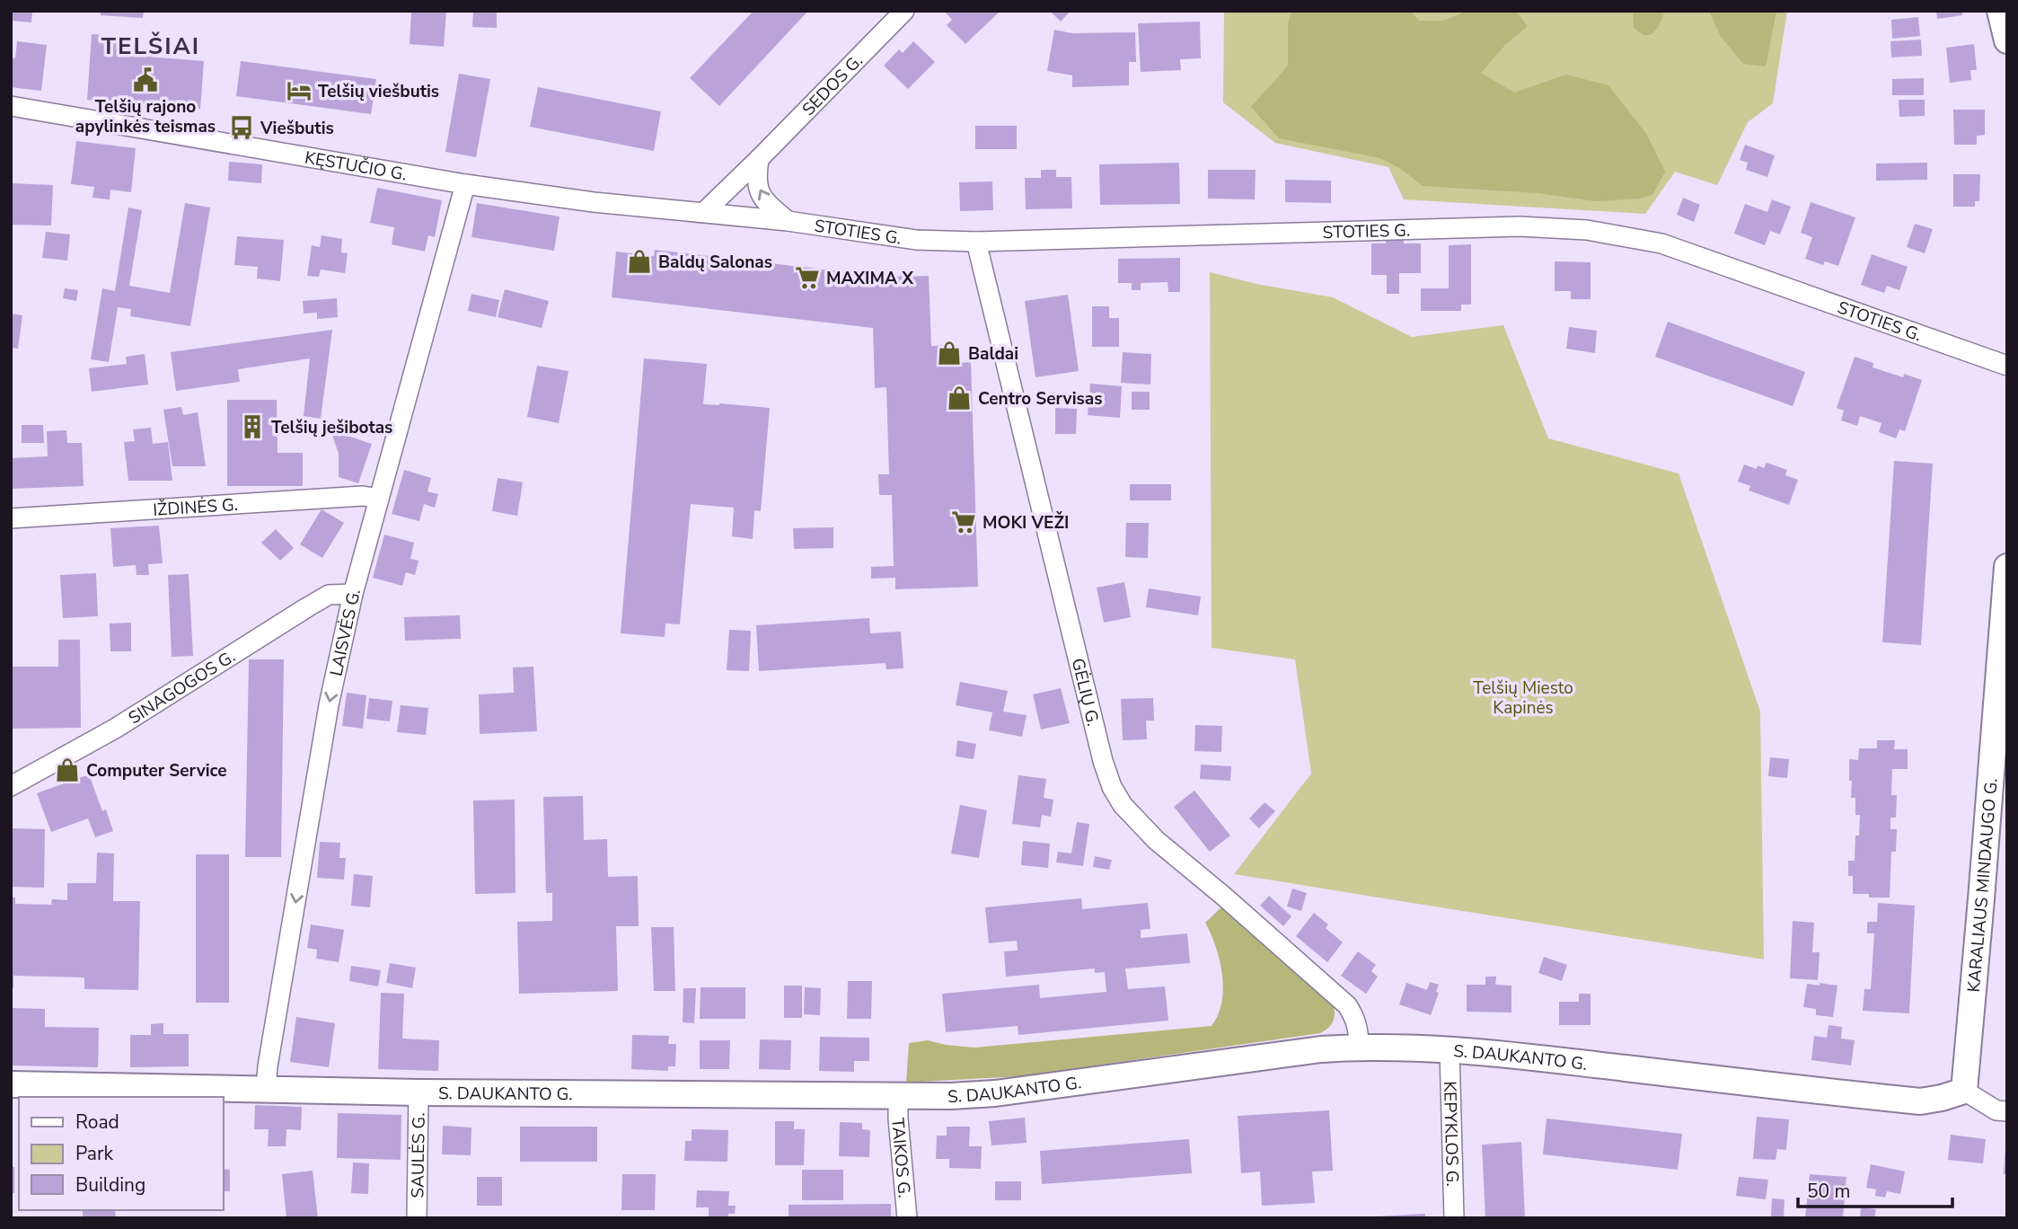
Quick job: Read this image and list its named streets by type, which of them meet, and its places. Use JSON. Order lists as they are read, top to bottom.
{
  "streets": {
    "main road": ["KARALIAUS MINDAUGO G.", "S. DAUKANTO G."],
    "street": [
      "SEDOS G.",
      "KĘSTUČIO G.",
      "STOTIES G.",
      "IŽDINĖS G.",
      "LAISVĖS G.",
      "SINAGOGOS G.",
      "GĖLIŲ G.",
      "KEPYKLOS G.",
      "SAULĖS G.",
      "TAIKOS G."
    ]
  },
  "crossings": [
    ["SEDOS G.", "KĘSTUČIO G."],
    ["SEDOS G.", "STOTIES G."],
    ["KĘSTUČIO G.", "STOTIES G."],
    ["KĘSTUČIO G.", "LAISVĖS G."],
    ["STOTIES G.", "GĖLIŲ G."],
    ["IŽDINĖS G.", "LAISVĖS G."],
    ["LAISVĖS G.", "SINAGOGOS G."],
    ["LAISVĖS G.", "S. DAUKANTO G."],
    ["GĖLIŲ G.", "S. DAUKANTO G."],
    ["KARALIAUS MINDAUGO G.", "S. DAUKANTO G."],
    ["S. DAUKANTO G.", "KEPYKLOS G."],
    ["S. DAUKANTO G.", "SAULĖS G."],
    ["S. DAUKANTO G.", "TAIKOS G."]
  ],
  "one_way": ["LAISVĖS G."],
  "districts": ["TELŠIAI"],
  "parks": ["Telšių Miesto Kapinės"],
  "places": {
    "public building": ["Telšių rajono apylinkės teismas"],
    "hotel": ["Telšių viešbutis"],
    "bus stop": ["Viešbutis"],
    "shop": [
      "Baldų Salonas",
      "Baldai",
      "Centro Servisas",
      "Computer Service"
    ],
    "supermarket": ["MAXIMA X", "MOKI VEŽI"],
    "building": ["Telšių ješibotas"]
  },
  "legend": ["Road", "Park", "Building"],
  "scale_bar": "50 m"
}
